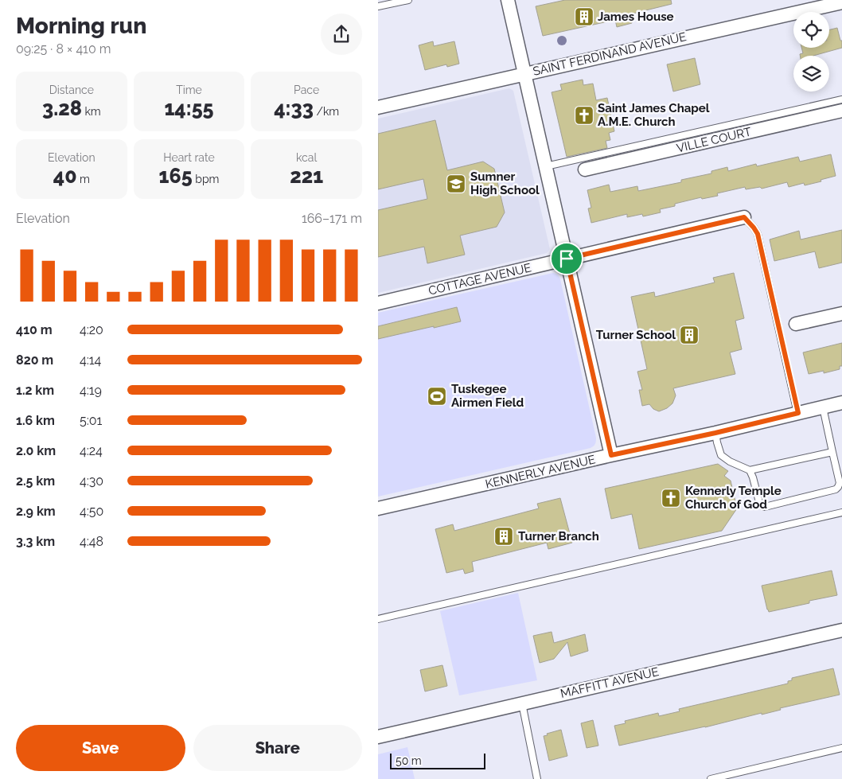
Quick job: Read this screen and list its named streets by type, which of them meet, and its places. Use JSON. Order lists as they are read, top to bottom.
{
  "streets": {
    "street": [
      "SAINT FERDINAND AVENUE",
      "VILLE COURT",
      "COTTAGE AVENUE",
      "KENNERLY AVENUE",
      "MAFFITT AVENUE"
    ]
  },
  "places": {
    "building": ["James House", "Turner School", "Turner Branch"],
    "church": ["Saint James Chapel A.M.E. Church", "Kennerly Temple Church of God"],
    "school or university": ["Sumner High School"],
    "sports": ["Tuskegee Airmen Field"]
  },
  "scale_bar": "50 m",
  "page": {
    "heading": ["Morning run", "09:25 · 8 × 410 m"],
    "stats": [
      ["Distance", "3.28 km"],
      ["Time", "14:55"],
      ["Pace", "4:33 /km"],
      ["Elevation", "40 m"],
      ["Heart rate", "165 bpm"],
      ["kcal", "221"]
    ],
    "chart": ["Elevation", "166–171 m"],
    "list": [
      {
        "name": "410 m",
        "note": "4:20"
      },
      {
        "name": "820 m",
        "note": "4:14"
      },
      {
        "name": "1.2 km",
        "note": "4:19"
      },
      {
        "name": "1.6 km",
        "note": "5:01"
      },
      {
        "name": "2.0 km",
        "note": "4:24"
      },
      {
        "name": "2.5 km",
        "note": "4:30"
      },
      {
        "name": "2.9 km",
        "note": "4:50"
      },
      {
        "name": "3.3 km",
        "note": "4:48"
      }
    ],
    "buttons": ["Save", "Share"],
    "scale": "50 m"
  }
}
